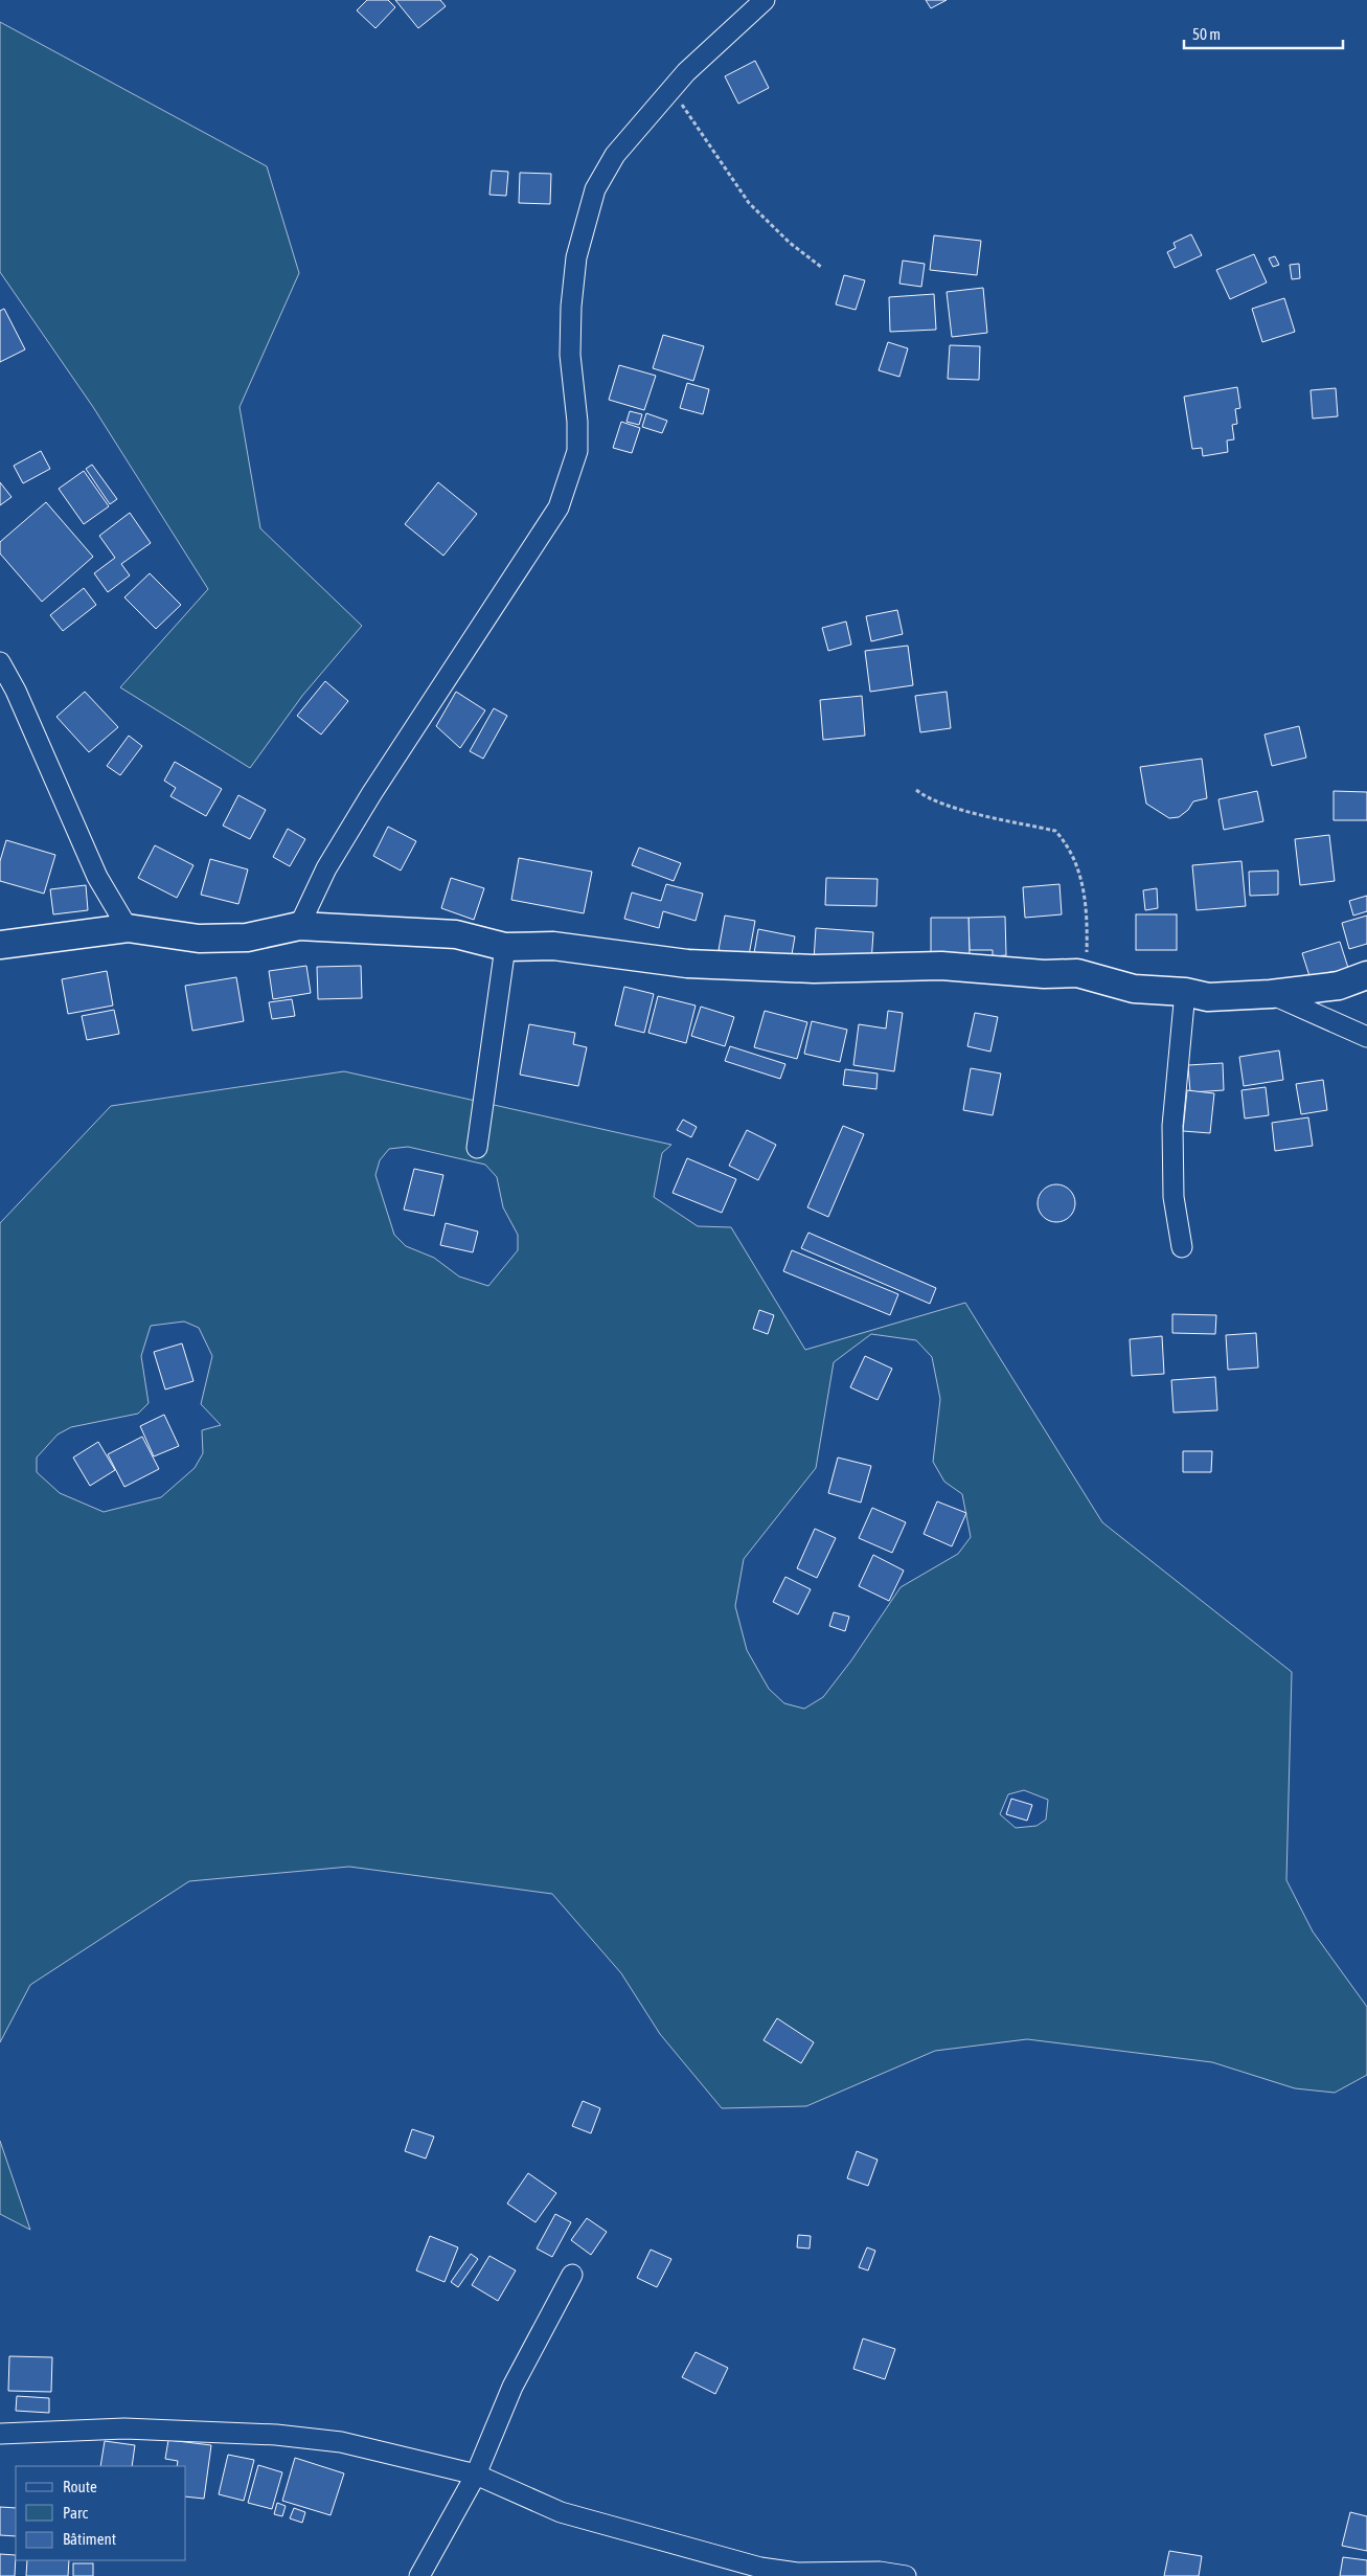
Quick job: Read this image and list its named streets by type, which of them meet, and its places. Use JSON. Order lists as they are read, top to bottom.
{
  "legend": ["Route", "Parc", "Bâtiment"],
  "scale_bar": "50 m"
}
